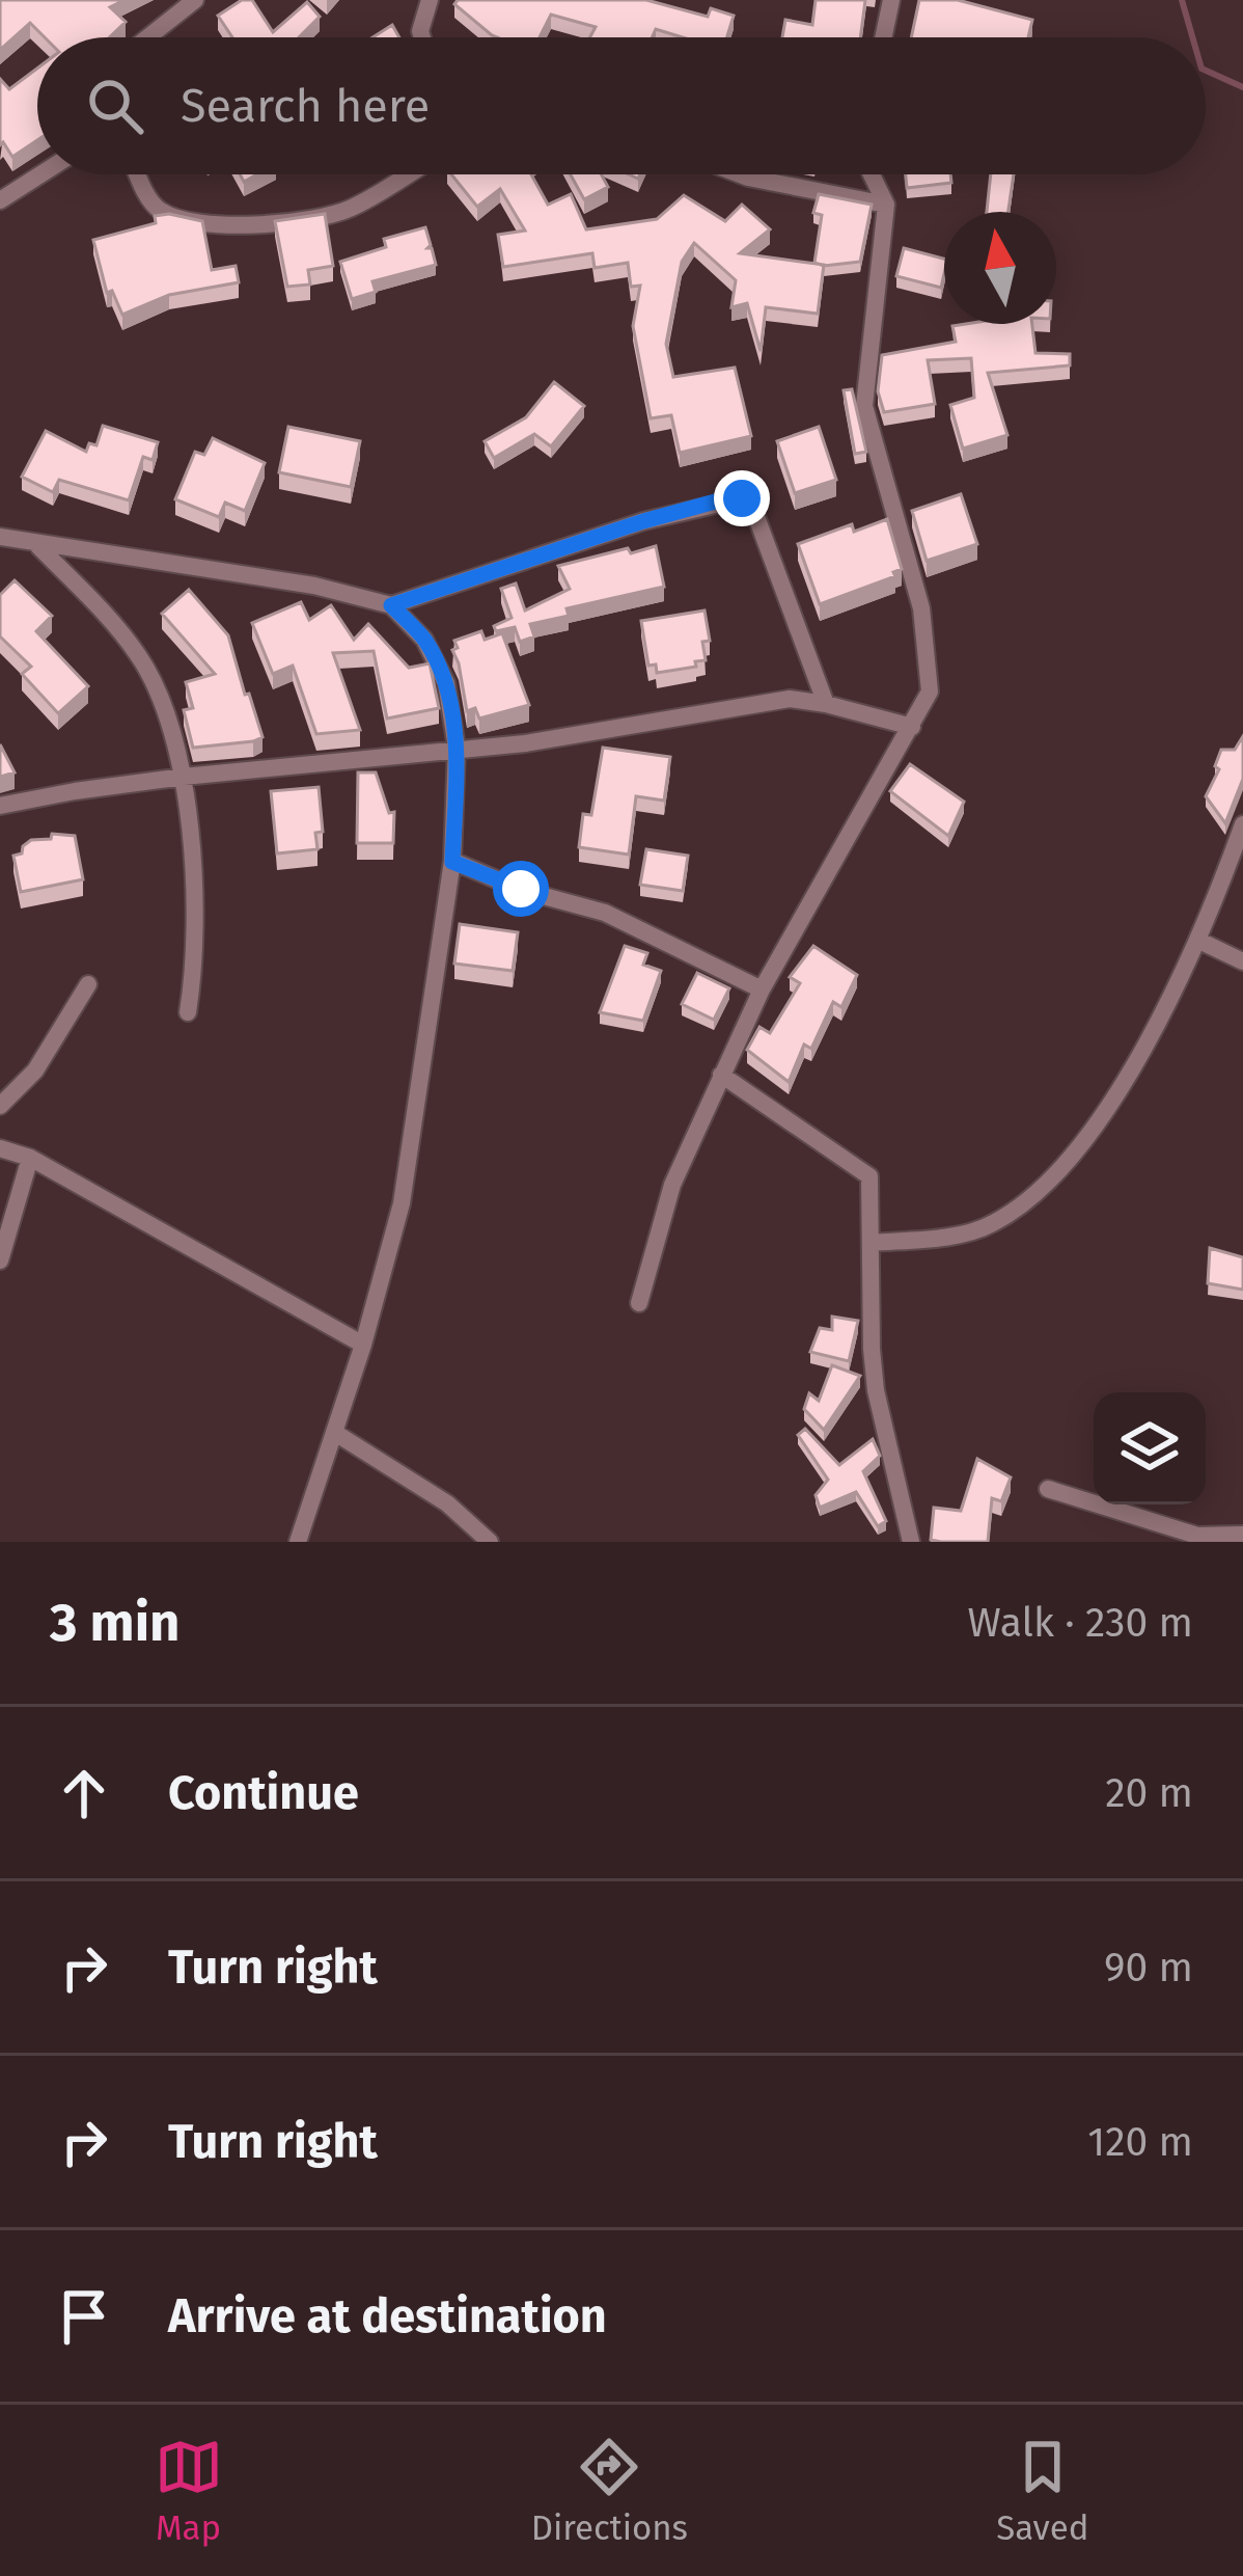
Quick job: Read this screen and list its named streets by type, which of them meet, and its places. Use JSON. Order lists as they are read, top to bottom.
{
  "north": "top",
  "page": {
    "search": "Search here",
    "heading": ["3 min", "Walk · 230 m"],
    "list": [
      ["Continue", "20 m"],
      ["Turn right", "90 m"],
      ["Turn right", "120 m"],
      "Arrive at destination"
    ],
    "nav": ["Map", "Directions", "Saved"]
  }
}
